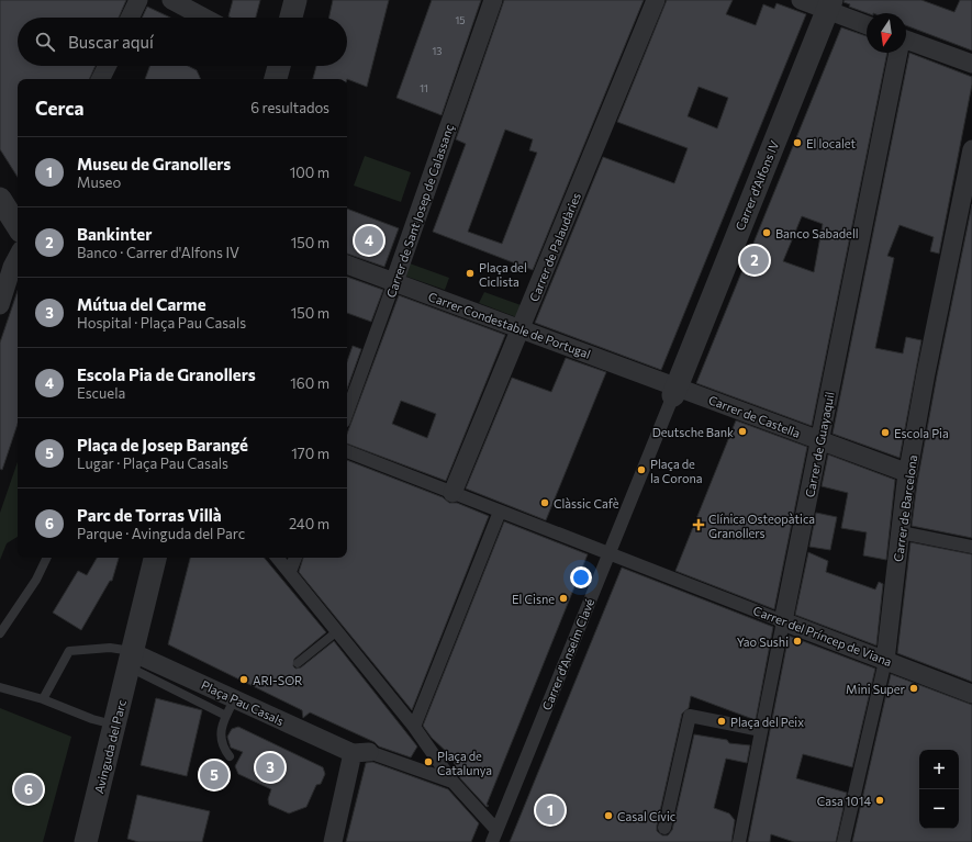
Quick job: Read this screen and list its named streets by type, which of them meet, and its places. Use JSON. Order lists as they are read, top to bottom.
{
  "streets": {
    "street": [
      "Carrer d'Alfons IV",
      "Carrer de Sant Josep de Calassanç",
      "Carrer de Palaudàries",
      "Carrer Condestable de Portugal",
      "Carrer de Castella",
      "Carrer de Guayaquil",
      "Carrer de Barcelona",
      "Carrer del Príncep de Viana",
      "Carrer d'Anselm Clavé",
      "Plaça Pau Casals",
      "Avinguda del Parc"
    ]
  },
  "crossings": [
    ["Carrer d'Alfons IV", "Carrer Condestable de Portugal"],
    ["Carrer d'Alfons IV", "Carrer de Castella"],
    ["Carrer d'Alfons IV", "Carrer d'Anselm Clavé"],
    ["Carrer de Sant Josep de Calassanç", "Carrer Condestable de Portugal"],
    ["Carrer de Palaudàries", "Carrer Condestable de Portugal"],
    ["Carrer Condestable de Portugal", "Carrer de Castella"],
    ["Carrer Condestable de Portugal", "Carrer d'Anselm Clavé"],
    ["Carrer de Castella", "Carrer de Guayaquil"],
    ["Carrer de Castella", "Carrer de Barcelona"],
    ["Carrer de Castella", "Carrer d'Anselm Clavé"],
    ["Carrer de Guayaquil", "Carrer del Príncep de Viana"],
    ["Carrer de Barcelona", "Carrer del Príncep de Viana"],
    ["Carrer del Príncep de Viana", "Carrer d'Anselm Clavé"],
    ["Plaça Pau Casals", "Avinguda del Parc"]
  ],
  "places": {
    "other": [
      "El localet",
      "Banco Sabadell",
      "Plaça del Ciclista",
      "Deutsche Bank",
      "Escola Pia",
      "Plaça de la Corona",
      "Clàssic Cafè",
      "El Cisne",
      "Yao Sushi",
      "ARI-SOR",
      "Mini Super",
      "Plaça del Peix",
      "Plaça de Catalunya",
      "Casa 1014",
      "Casal Cívic"
    ],
    "health": ["Clínica Osteopàtica Granollers"]
  },
  "house_numbers": ["15", "13", "11"],
  "north": "bottom",
  "page": {
    "search": "Buscar aquí",
    "heading": ["Cerca", "6 resultados"],
    "list": [
      {
        "mark": "1",
        "name": "Museu de Granollers",
        "note": "Museo",
        "value": "100 m"
      },
      {
        "mark": "2",
        "name": "Bankinter",
        "note": "Banco · Carrer d'Alfons IV",
        "value": "150 m"
      },
      {
        "mark": "3",
        "name": "Mútua del Carme",
        "note": "Hospital · Plaça Pau Casals",
        "value": "150 m"
      },
      {
        "mark": "4",
        "name": "Escola Pia de Granollers",
        "note": "Escuela",
        "value": "160 m"
      },
      {
        "mark": "5",
        "name": "Plaça de Josep Barangé",
        "note": "Lugar · Plaça Pau Casals",
        "value": "170 m"
      },
      {
        "mark": "6",
        "name": "Parc de Torras Villà",
        "note": "Parque · Avinguda del Parc",
        "value": "240 m"
      }
    ],
    "pins": [
      "4",
      "2",
      "3",
      "5",
      "6",
      "1"
    ],
    "map_buttons": ["+", "−"]
  }
}
